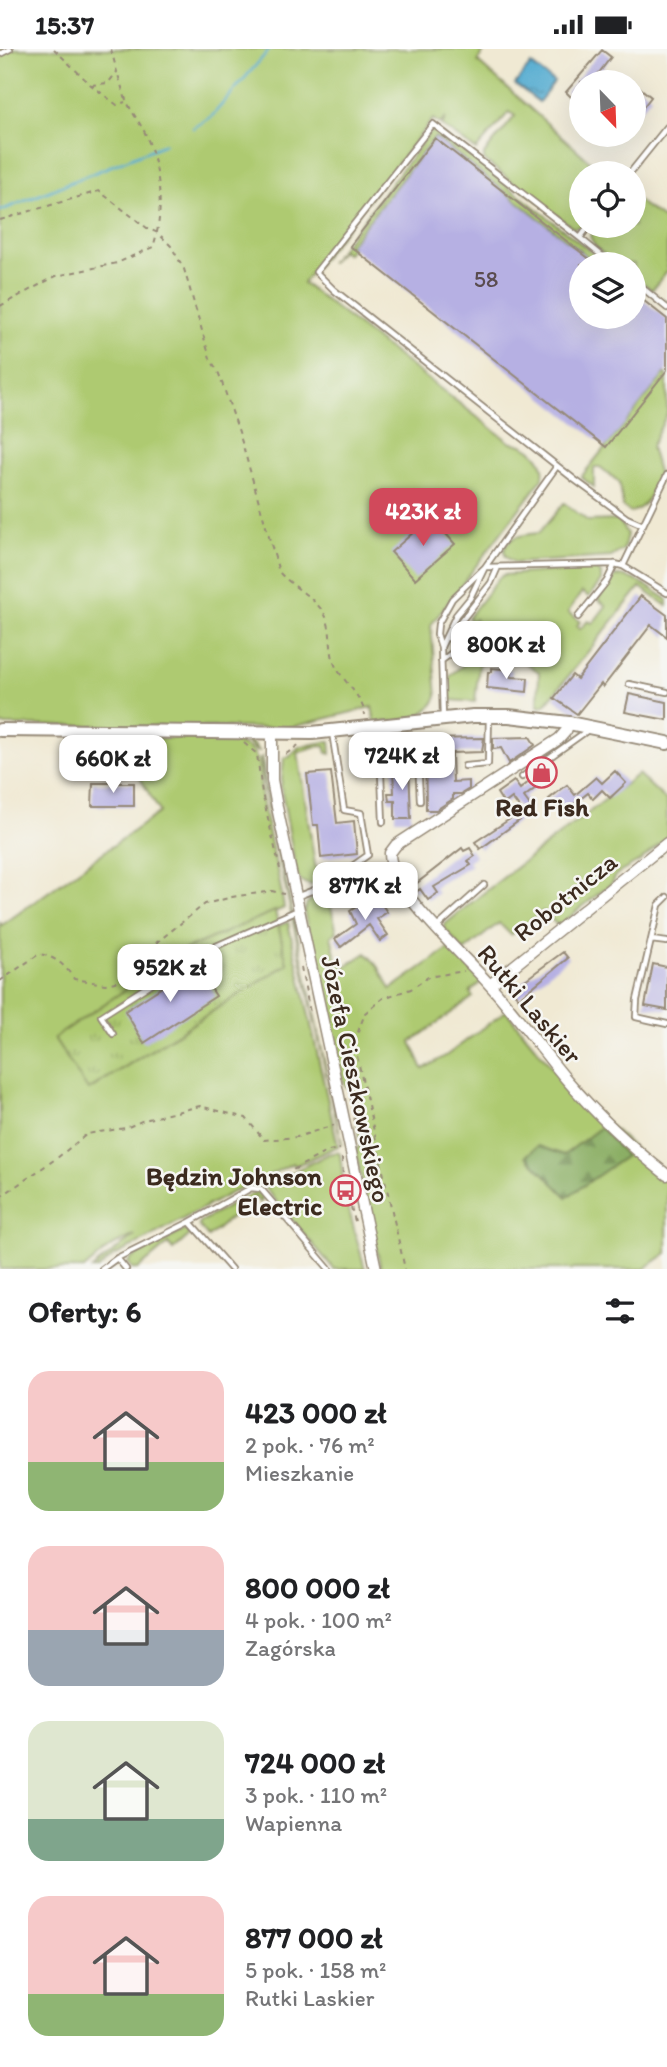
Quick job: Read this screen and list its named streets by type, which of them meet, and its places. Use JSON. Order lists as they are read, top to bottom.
{
  "streets": {
    "street": ["Robotnicza", "Rutki Laskier", "Józefa Cieszkowskiego"]
  },
  "crossings": [
    ["Robotnicza", "Rutki Laskier"]
  ],
  "places": {
    "shop": ["Red Fish"],
    "bus stop": ["Będzin Johnson Electric"]
  },
  "house_numbers": ["58"],
  "north": "bottom right",
  "page": {
    "status": "15:37",
    "price": [
      "423K zł",
      "800K zł",
      "724K zł",
      "660K zł",
      "877K zł",
      "952K zł"
    ],
    "heading": "Oferty: 6",
    "list": [
      {
        "name": "423 000 zł",
        "note": "2 pok. · 76 m² · Mieszkanie"
      },
      {
        "name": "800 000 zł",
        "note": "4 pok. · 100 m² · Zagórska"
      },
      {
        "name": "724 000 zł",
        "note": "3 pok. · 110 m² · Wapienna"
      },
      {
        "name": "877 000 zł",
        "note": "5 pok. · 158 m² · Rutki Laskier"
      }
    ]
  }
}
